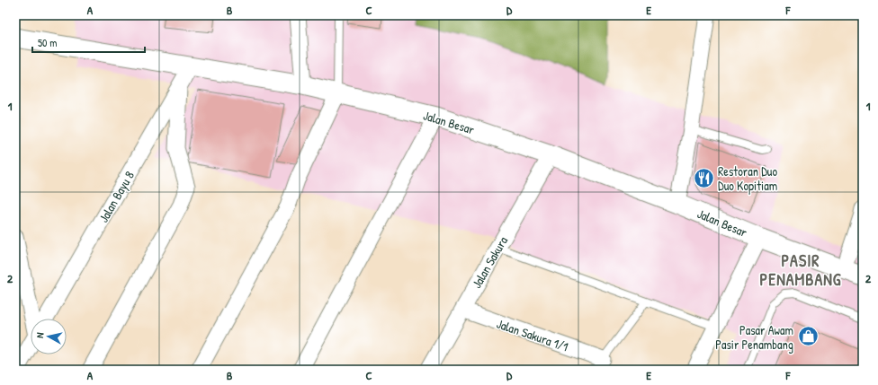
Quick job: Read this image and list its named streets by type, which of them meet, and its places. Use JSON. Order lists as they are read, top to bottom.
{
  "streets": {
    "street": [
      "Jalan Besar",
      "Jalan Bayu 8",
      "Jalan Sakura",
      "Jalan Sakura 1/1"
    ]
  },
  "crossings": [
    ["Jalan Besar", "Jalan Bayu 8"],
    ["Jalan Besar", "Jalan Sakura"],
    ["Jalan Sakura", "Jalan Sakura 1/1"]
  ],
  "districts": ["PASIR PENAMBANG"],
  "places": {
    "restaurant": ["Restoran Duo Duo Kopitiam"],
    "shop": ["Pasar Awam Pasir Penambang"]
  },
  "scale_bar": "50 m",
  "north": "left",
  "grid": {
    "columns": [
      "A",
      "B",
      "C",
      "D",
      "E",
      "F"
    ],
    "rows": ["1", "2"]
  }
}
